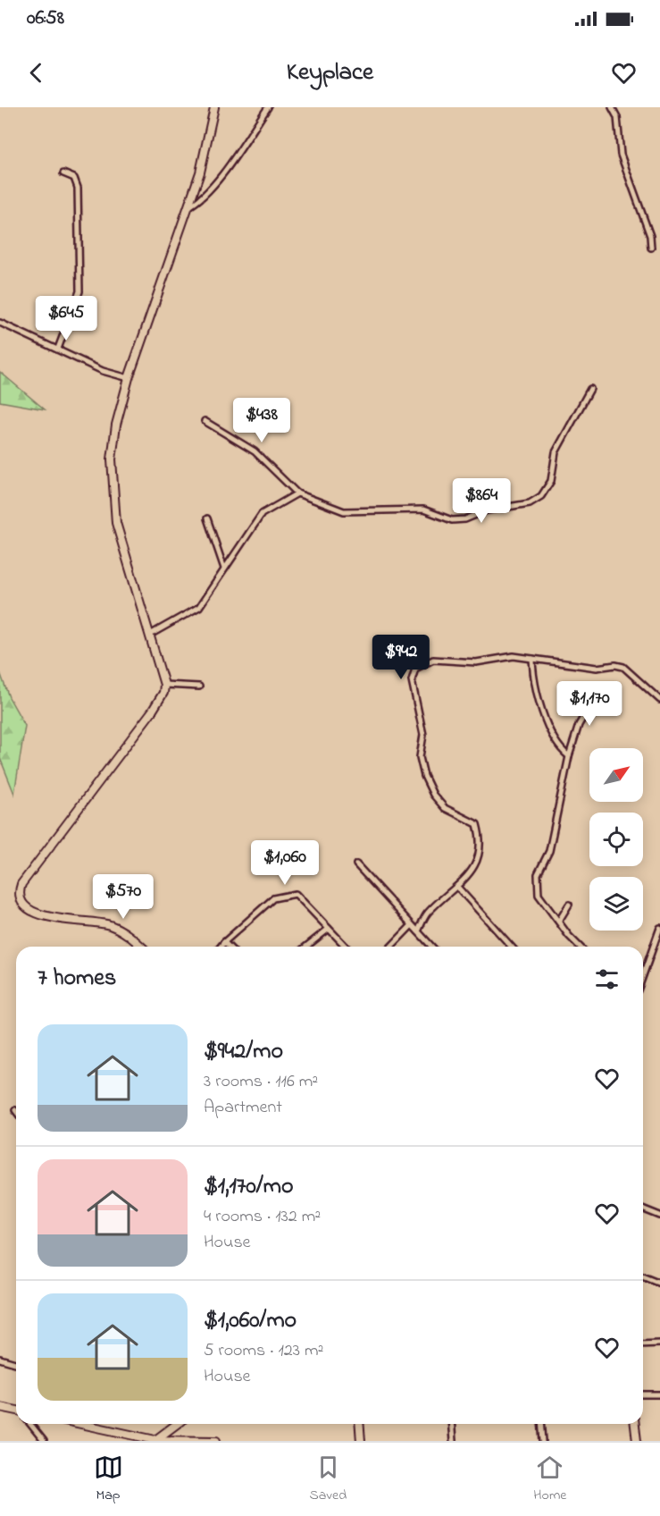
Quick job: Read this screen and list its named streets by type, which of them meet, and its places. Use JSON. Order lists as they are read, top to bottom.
{
  "north": "top right",
  "page": {
    "status": "06:58",
    "header": "Keyplace",
    "price": [
      "$645",
      "$438",
      "$864",
      "$942",
      "$1,170",
      "$1,060",
      "$570"
    ],
    "heading": "7 homes",
    "list": [
      {
        "name": "$942/mo",
        "note": "3 rooms · 116 m² · Apartment"
      },
      {
        "name": "$1,170/mo",
        "note": "4 rooms · 132 m² · House"
      },
      {
        "name": "$1,060/mo",
        "note": "5 rooms · 123 m² · House"
      }
    ],
    "tabs": ["Map", "Saved", "Home"]
  }
}
